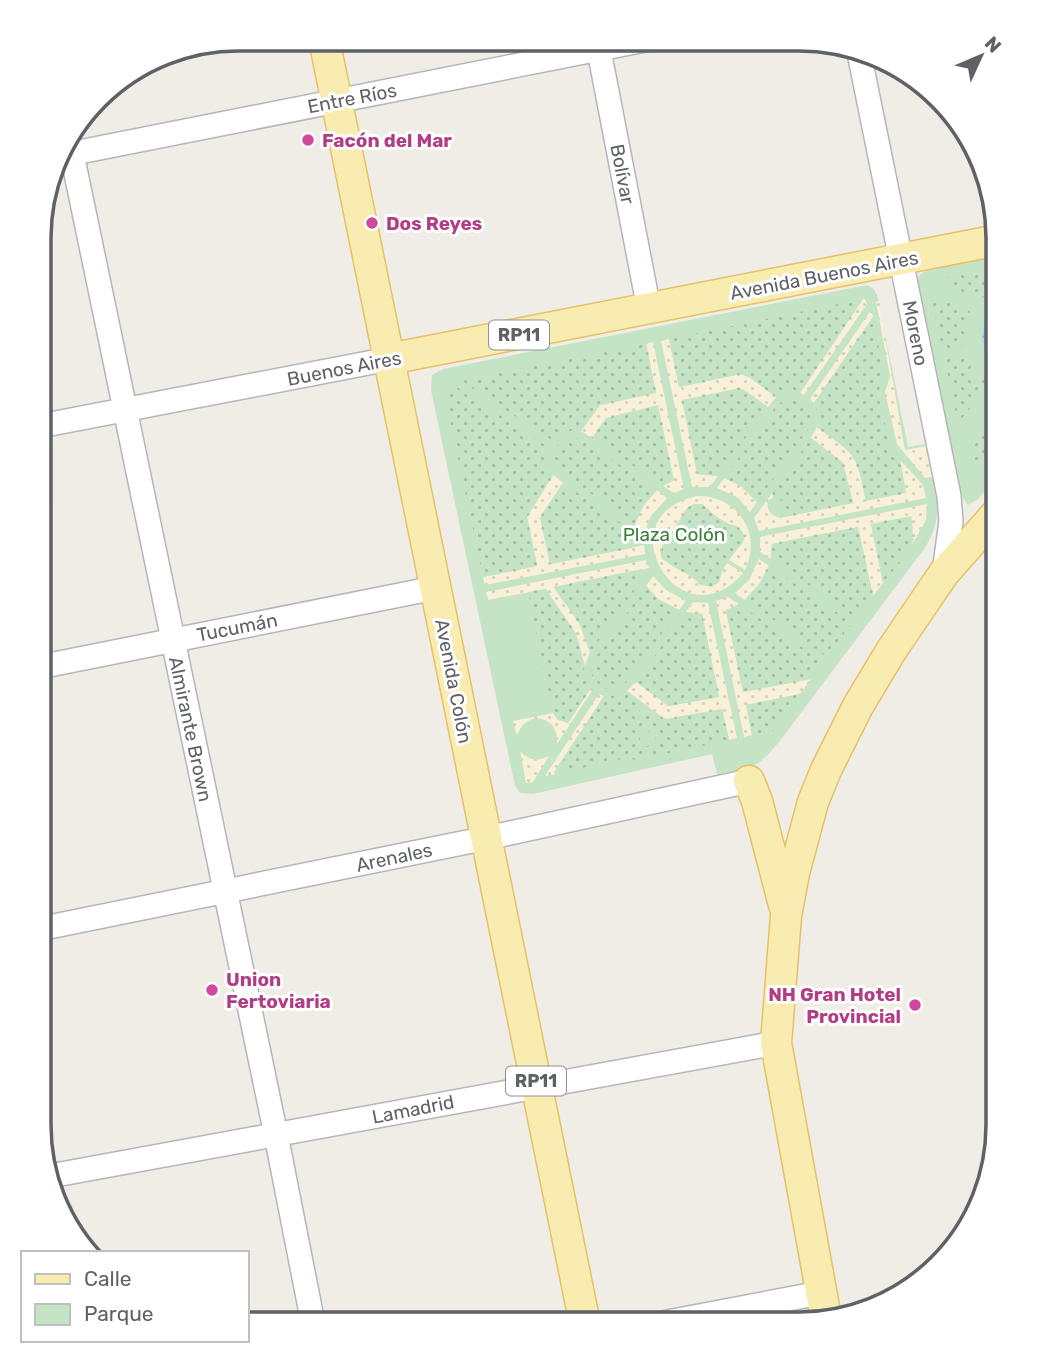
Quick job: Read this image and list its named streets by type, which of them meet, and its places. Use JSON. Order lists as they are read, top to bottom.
{
  "streets": {
    "main road": [
      "Avenida Buenos Aires",
      "RP11",
      "Buenos Aires",
      "Avenida Colón"
    ],
    "street": [
      "Entre Ríos",
      "Bolívar",
      "Moreno",
      "Tucumán",
      "Almirante Brown",
      "Arenales",
      "Lamadrid"
    ]
  },
  "crossings": [
    ["Entre Ríos", "Avenida Colón"],
    ["Bolívar", "Avenida Buenos Aires"],
    ["Bolívar", "Buenos Aires"],
    ["Avenida Buenos Aires", "Moreno"],
    ["Avenida Buenos Aires", "Buenos Aires"],
    ["Buenos Aires", "Avenida Colón"],
    ["Buenos Aires", "Almirante Brown"],
    ["Tucumán", "Avenida Colón"],
    ["Tucumán", "Almirante Brown"],
    ["Avenida Colón", "Arenales"],
    ["Avenida Colón", "Lamadrid"],
    ["Almirante Brown", "Arenales"],
    ["Almirante Brown", "Lamadrid"]
  ],
  "parks": ["Plaza Colón"],
  "places": [
    "Facón del Mar",
    "Dos Reyes",
    "Union Fertoviaria",
    "NH Gran Hotel Provincial"
  ],
  "legend": ["Calle", "Parque"],
  "north": "top right"
}
